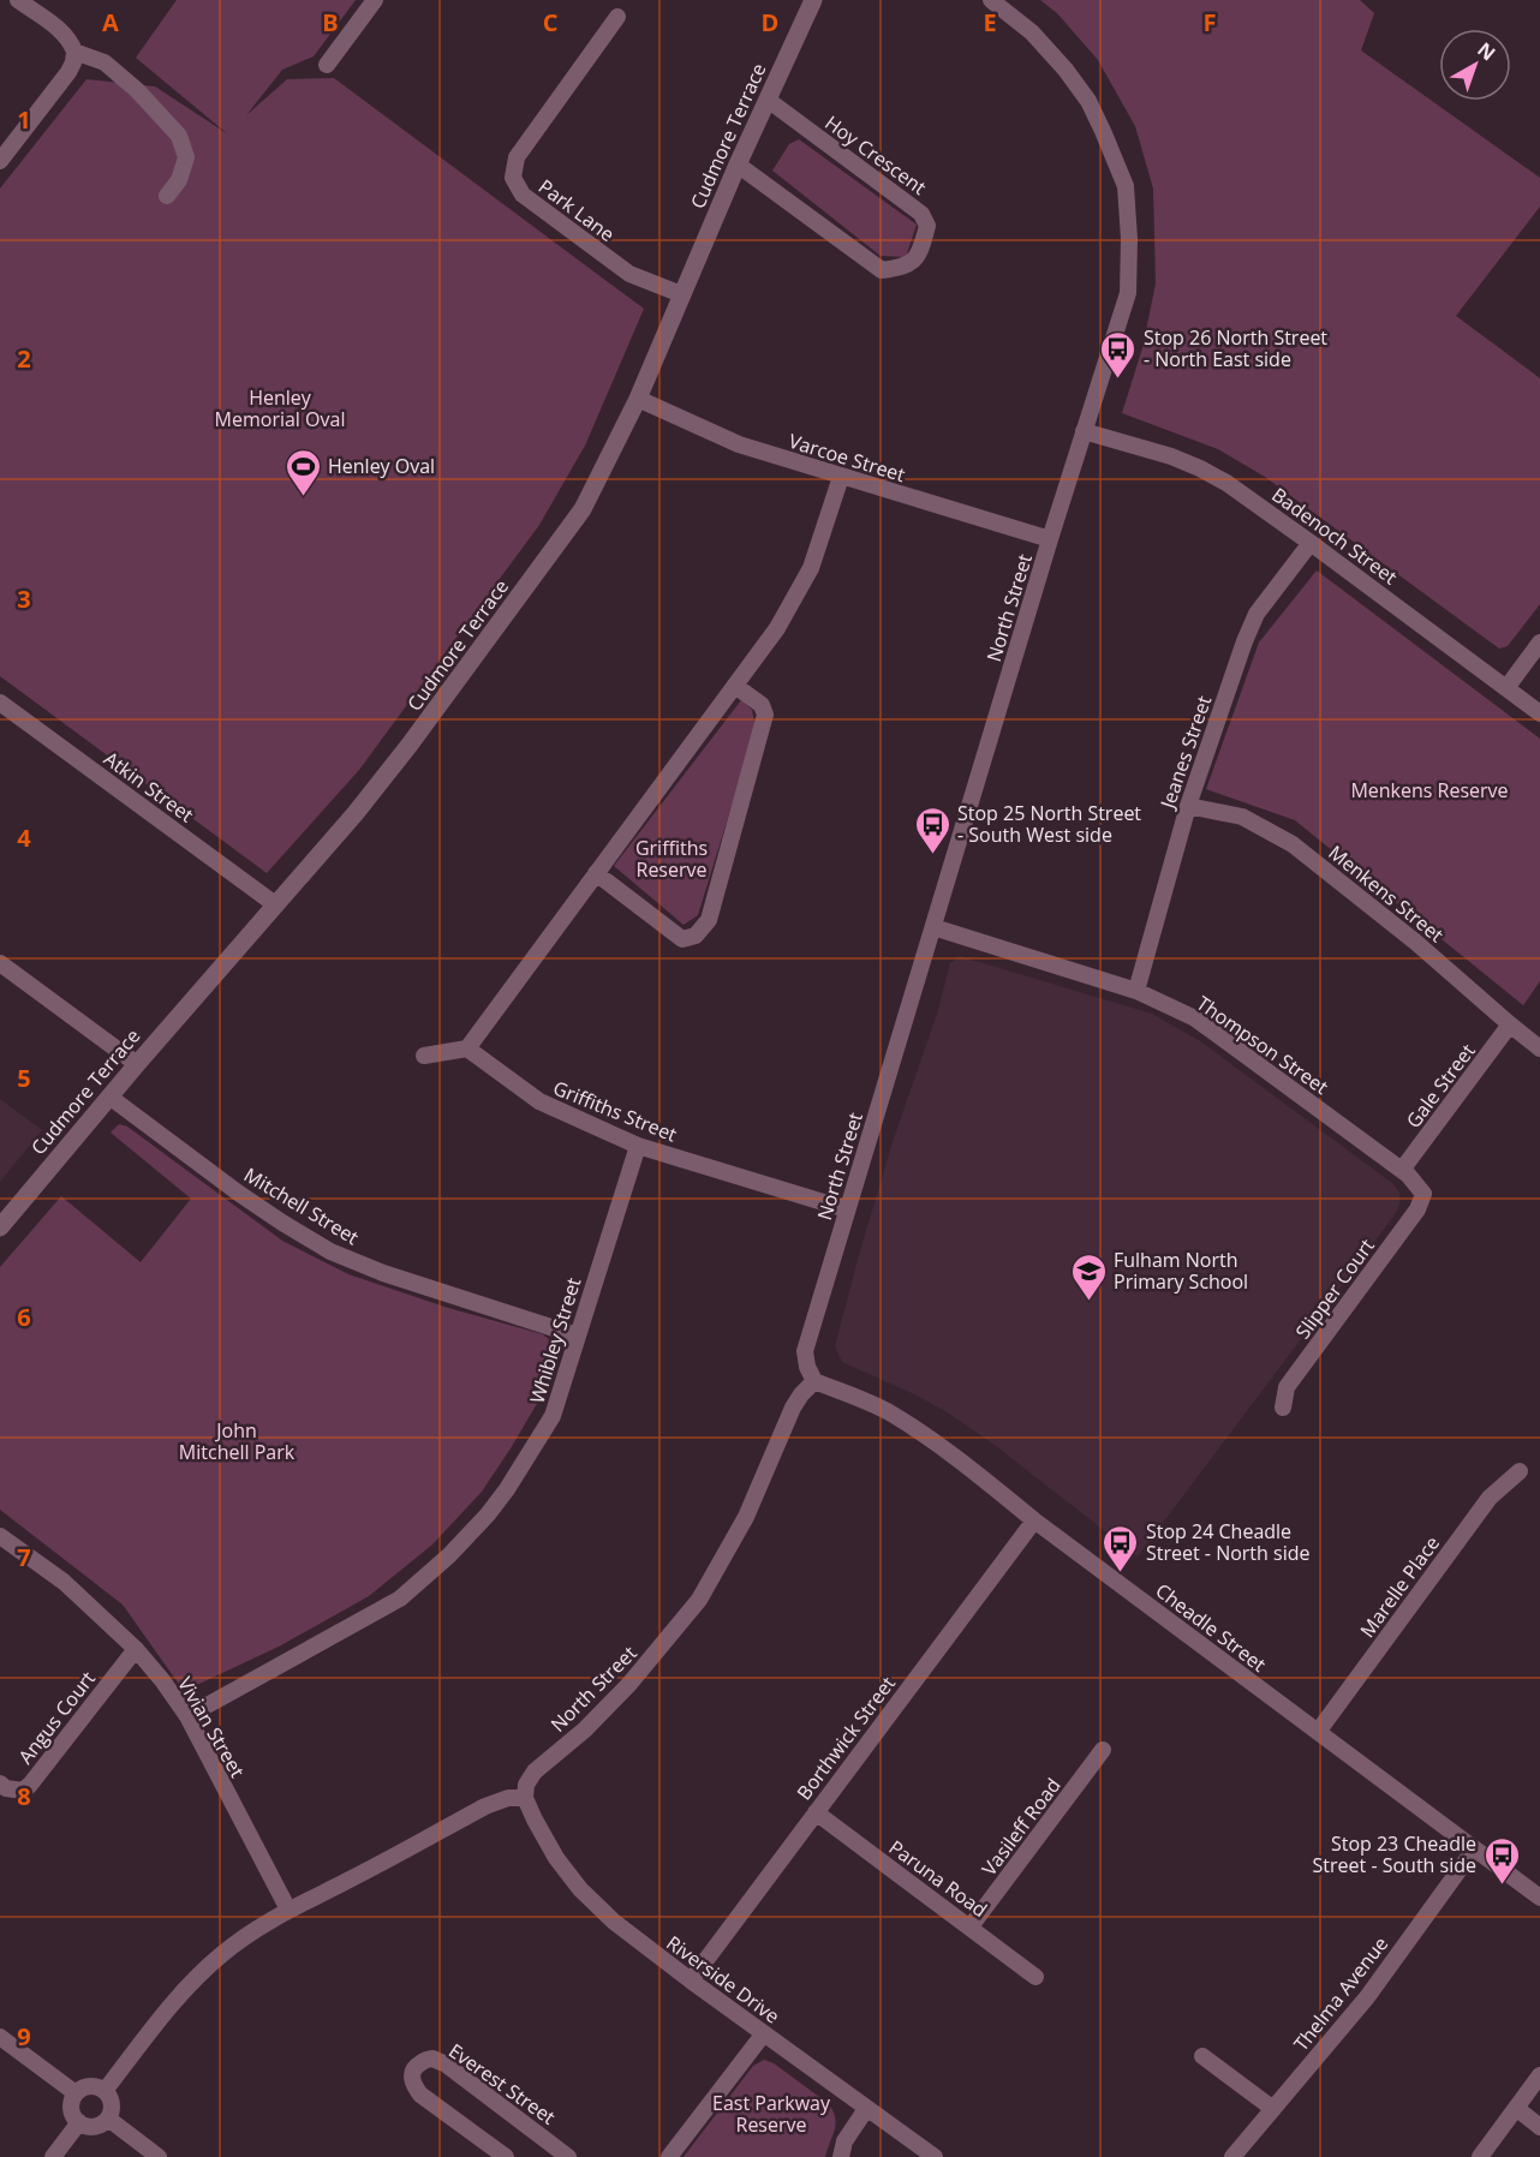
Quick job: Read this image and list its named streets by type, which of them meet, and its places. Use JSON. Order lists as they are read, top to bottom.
{
  "streets": {
    "street": [
      "Cudmore Terrace",
      "Hoy Crescent",
      "Park Lane",
      "Varcoe Street",
      "Badenoch Street",
      "North Street",
      "Jeanes Street",
      "Atkin Street",
      "Menkens Street",
      "Thompson Street",
      "Gale Street",
      "Griffiths Street",
      "Mitchell Street",
      "Slipper Court",
      "Whibley Street",
      "Marelle Place",
      "Cheadle Street",
      "Angus Court",
      "Vivian Street",
      "Borthwick Street",
      "Vasileff Road",
      "Paruna Road",
      "Riverside Drive",
      "Thelma Avenue",
      "Everest Street"
    ]
  },
  "crossings": [
    ["Cudmore Terrace", "Hoy Crescent"],
    ["Cudmore Terrace", "Park Lane"],
    ["Cudmore Terrace", "Varcoe Street"],
    ["Cudmore Terrace", "Atkin Street"],
    ["Cudmore Terrace", "Mitchell Street"],
    ["Varcoe Street", "North Street"],
    ["Badenoch Street", "North Street"],
    ["Badenoch Street", "Jeanes Street"],
    ["North Street", "Thompson Street"],
    ["North Street", "Griffiths Street"],
    ["North Street", "Cheadle Street"],
    ["North Street", "Riverside Drive"],
    ["Jeanes Street", "Menkens Street"],
    ["Jeanes Street", "Thompson Street"],
    ["Menkens Street", "Gale Street"],
    ["Thompson Street", "Gale Street"],
    ["Thompson Street", "Slipper Court"],
    ["Griffiths Street", "Whibley Street"],
    ["Mitchell Street", "Whibley Street"],
    ["Whibley Street", "Vivian Street"],
    ["Marelle Place", "Cheadle Street"],
    ["Cheadle Street", "Borthwick Street"],
    ["Cheadle Street", "Thelma Avenue"],
    ["Angus Court", "Vivian Street"],
    ["Borthwick Street", "Paruna Road"],
    ["Borthwick Street", "Riverside Drive"],
    ["Vasileff Road", "Paruna Road"]
  ],
  "parks": [
    "Henley Memorial Oval",
    "Menkens Reserve",
    "Griffiths Reserve",
    "John Mitchell Park",
    "East Parkway Reserve"
  ],
  "places": {
    "bus stop": [
      "Stop 26 North Street - North East side",
      "Stop 25 North Street - South West side",
      "Stop 24 Cheadle Street - North side",
      "Stop 23 Cheadle Street - South side"
    ],
    "sports": ["Henley Oval"],
    "school or university": ["Fulham North Primary School"]
  },
  "north": "top right",
  "grid": {
    "columns": [
      "A",
      "B",
      "C",
      "D",
      "E",
      "F"
    ],
    "rows": [
      "1",
      "2",
      "3",
      "4",
      "5",
      "6",
      "7",
      "8",
      "9"
    ]
  }
}
